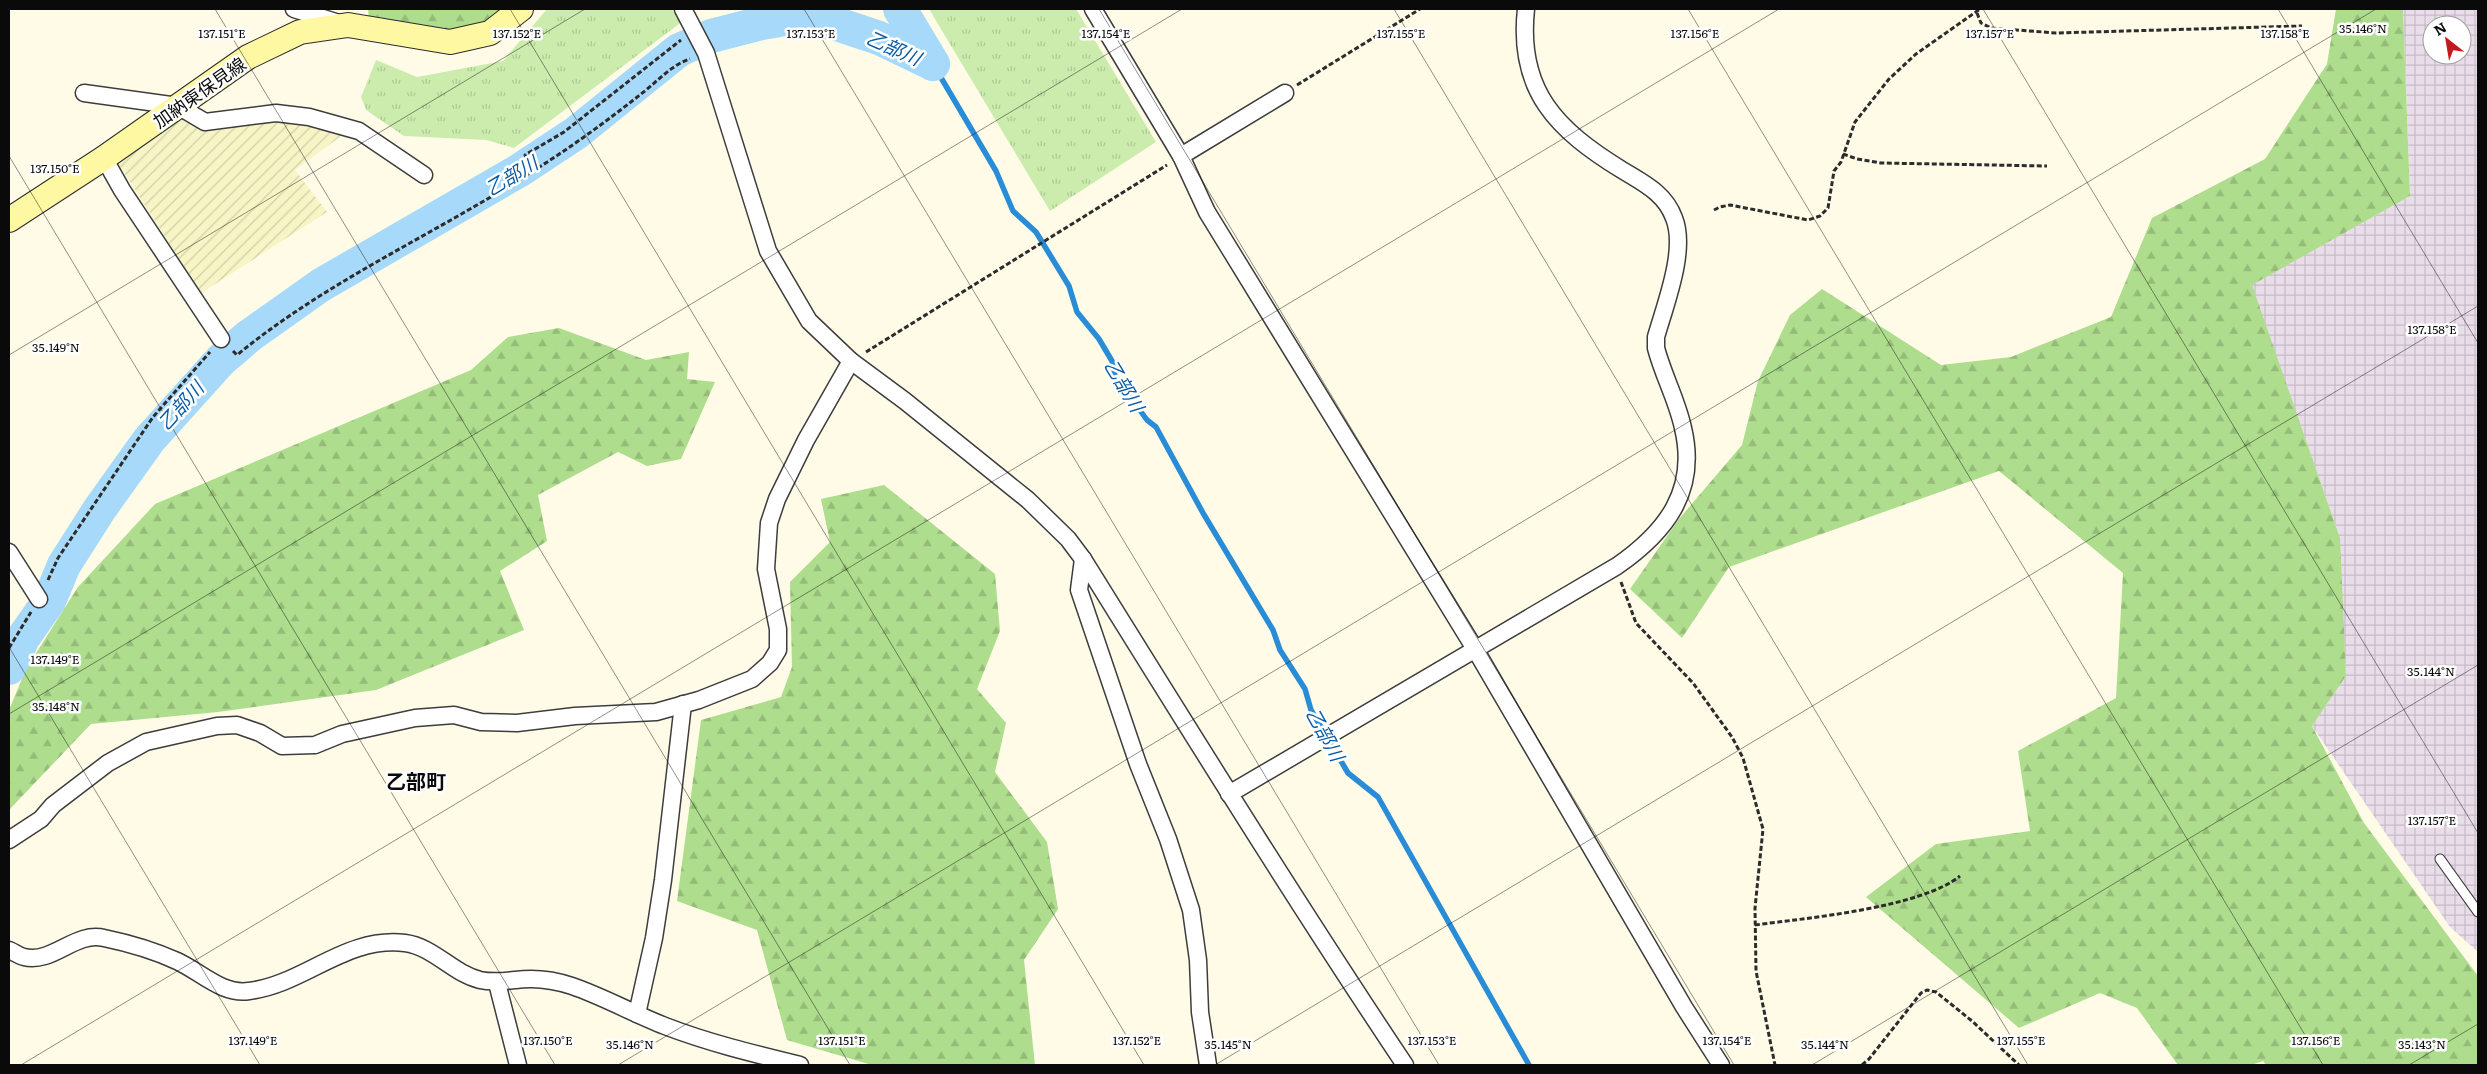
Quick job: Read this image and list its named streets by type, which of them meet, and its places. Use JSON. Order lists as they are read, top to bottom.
{
  "streets": {
    "main road": ["加納東保見線"]
  },
  "districts": ["乙部町"],
  "water": ["乙部川"],
  "north": "top left",
  "coordinates": [
    "35.146°N",
    "137.154°E",
    "137.158°E",
    "137.151°E",
    "137.152°E",
    "137.153°E",
    "137.155°E",
    "137.156°E",
    "137.157°E",
    "137.150°E",
    "35.149°N",
    "137.149°E",
    "35.144°N",
    "35.148°N",
    "35.145°N",
    "35.143°N"
  ]
}
